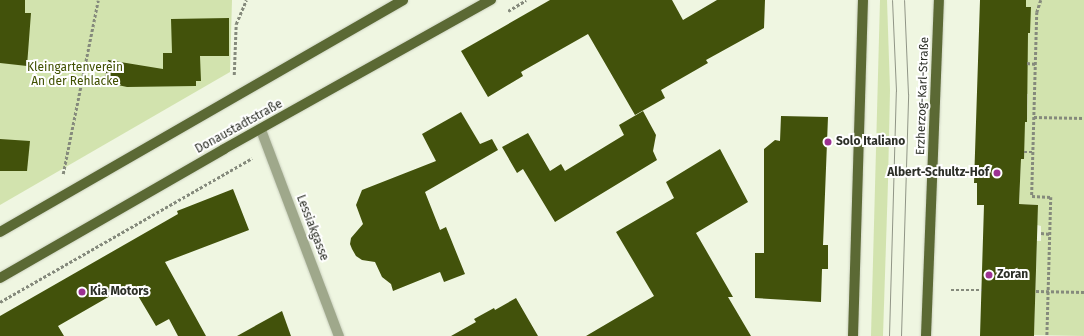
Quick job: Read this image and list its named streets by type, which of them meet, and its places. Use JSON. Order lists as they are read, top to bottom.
{
  "streets": {
    "main road": ["Erzherzog-Karl-Straße", "Donaustadtstraße"],
    "street": ["Lessiakgasse"]
  },
  "crossings": [
    ["Donaustadtstraße", "Lessiakgasse"]
  ],
  "parks": ["Kleingartenverein An der Rehlacke"],
  "places": [
    "Solo Italiano",
    "Albert-Schultz-Hof",
    "Zoran",
    "Kia Motors"
  ]
}
